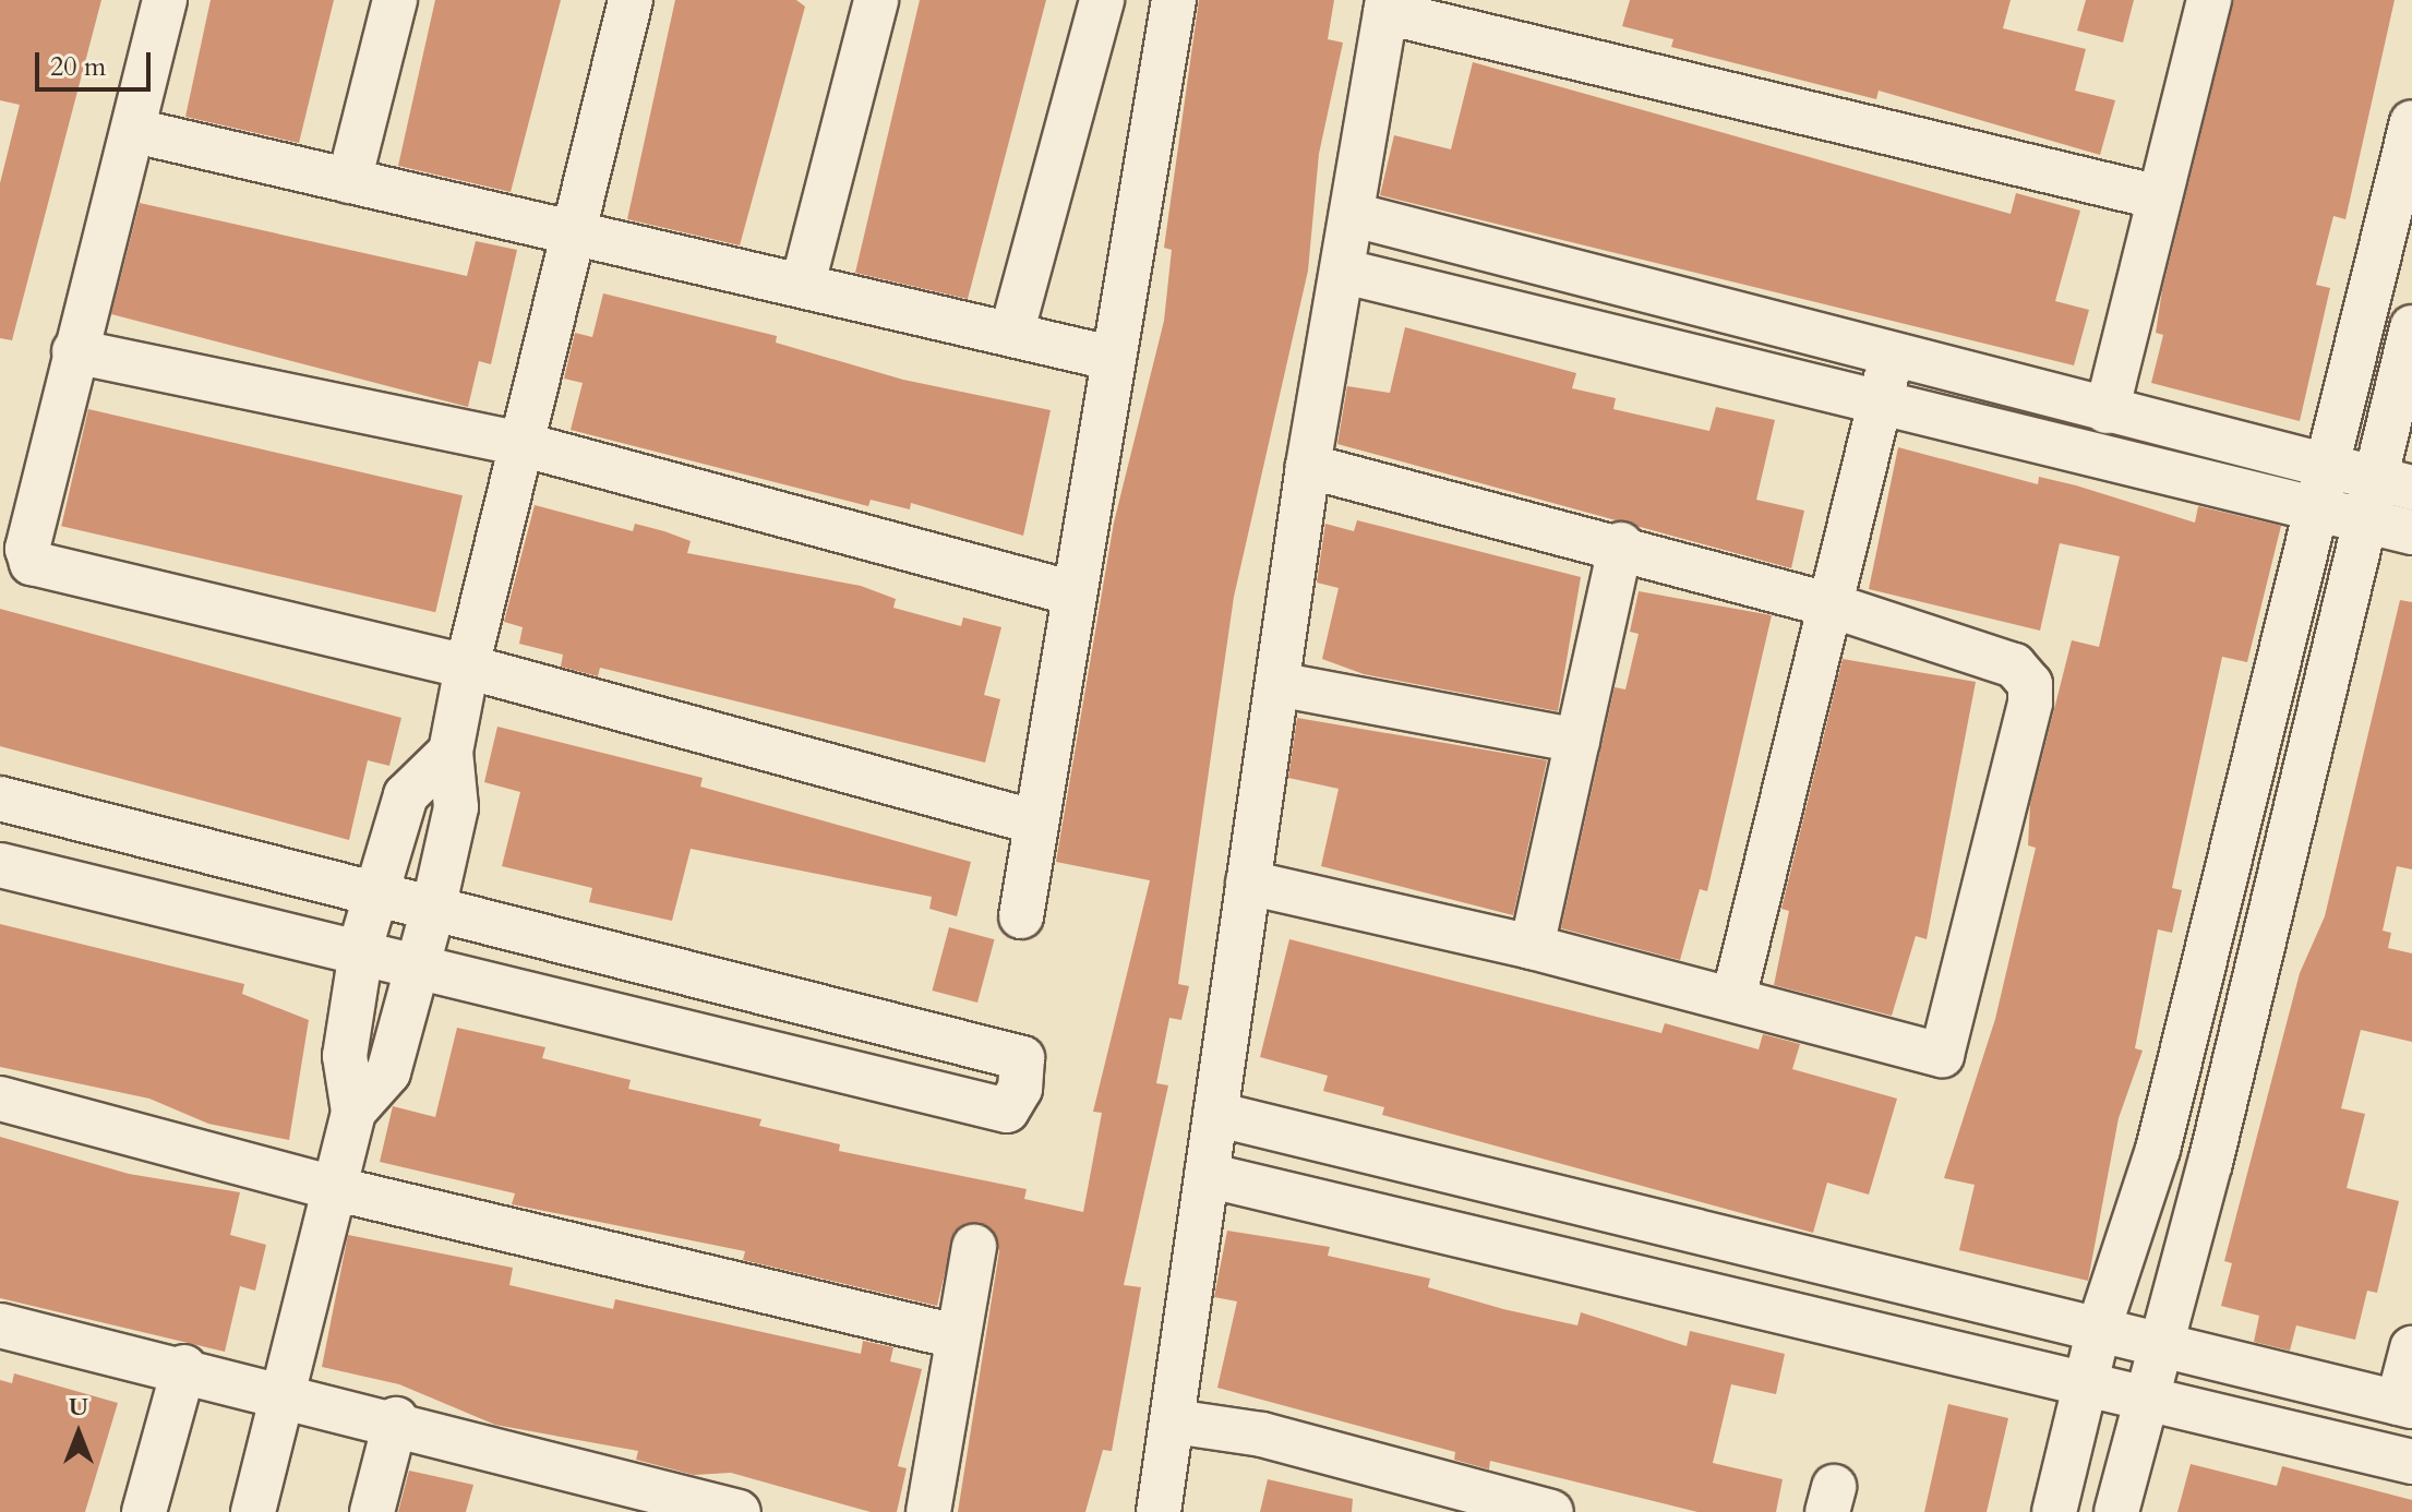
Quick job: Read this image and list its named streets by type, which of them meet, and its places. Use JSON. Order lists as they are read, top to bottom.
{
  "scale_bar": "20 m",
  "north": "top"
}
